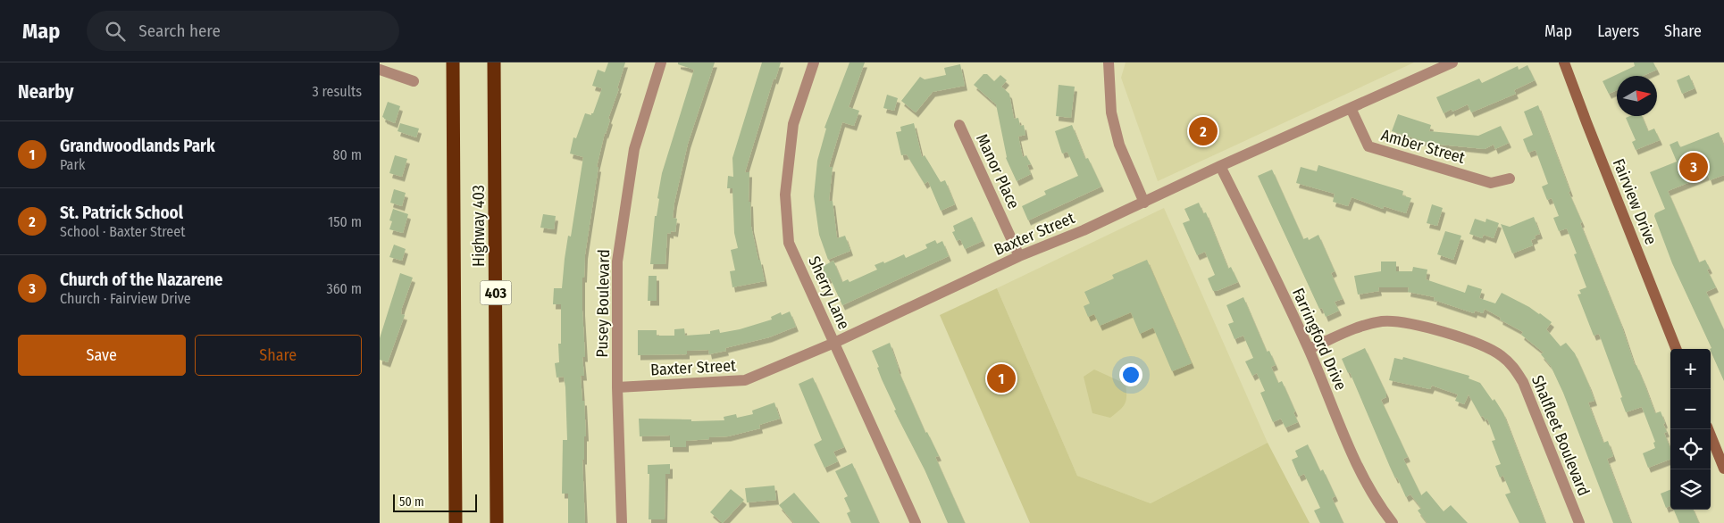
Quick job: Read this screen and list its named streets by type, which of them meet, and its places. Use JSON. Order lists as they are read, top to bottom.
{
  "streets": {
    "highway": ["Highway 403", "403"],
    "main road": ["Fairview Drive"],
    "street": [
      "Amber Street",
      "Manor Place",
      "Baxter Street",
      "Sherry Lane",
      "Pusey Boulevard",
      "Farringford Drive",
      "Shalfleet Boulevard"
    ]
  },
  "crossings": [
    ["Amber Street", "Baxter Street"],
    ["Manor Place", "Baxter Street"],
    ["Baxter Street", "Sherry Lane"],
    ["Baxter Street", "Pusey Boulevard"],
    ["Baxter Street", "Farringford Drive"],
    ["Farringford Drive", "Shalfleet Boulevard"]
  ],
  "scale_bar": "50 m",
  "north": "right",
  "page": {
    "header": "Map",
    "search": "Search here",
    "nav": ["Map", "Layers", "Share"],
    "heading": ["Nearby", "3 results"],
    "pins": ["2", "3", "1"],
    "list": [
      {
        "mark": "1",
        "name": "Grandwoodlands Park",
        "note": "Park",
        "value": "80 m"
      },
      {
        "mark": "2",
        "name": "St. Patrick School",
        "note": "School · Baxter Street",
        "value": "150 m"
      },
      {
        "mark": "3",
        "name": "Church of the Nazarene",
        "note": "Church · Fairview Drive",
        "value": "360 m"
      }
    ],
    "buttons": ["Save", "Share"],
    "map_buttons": ["+", "−"],
    "scale": "50 m"
  }
}
